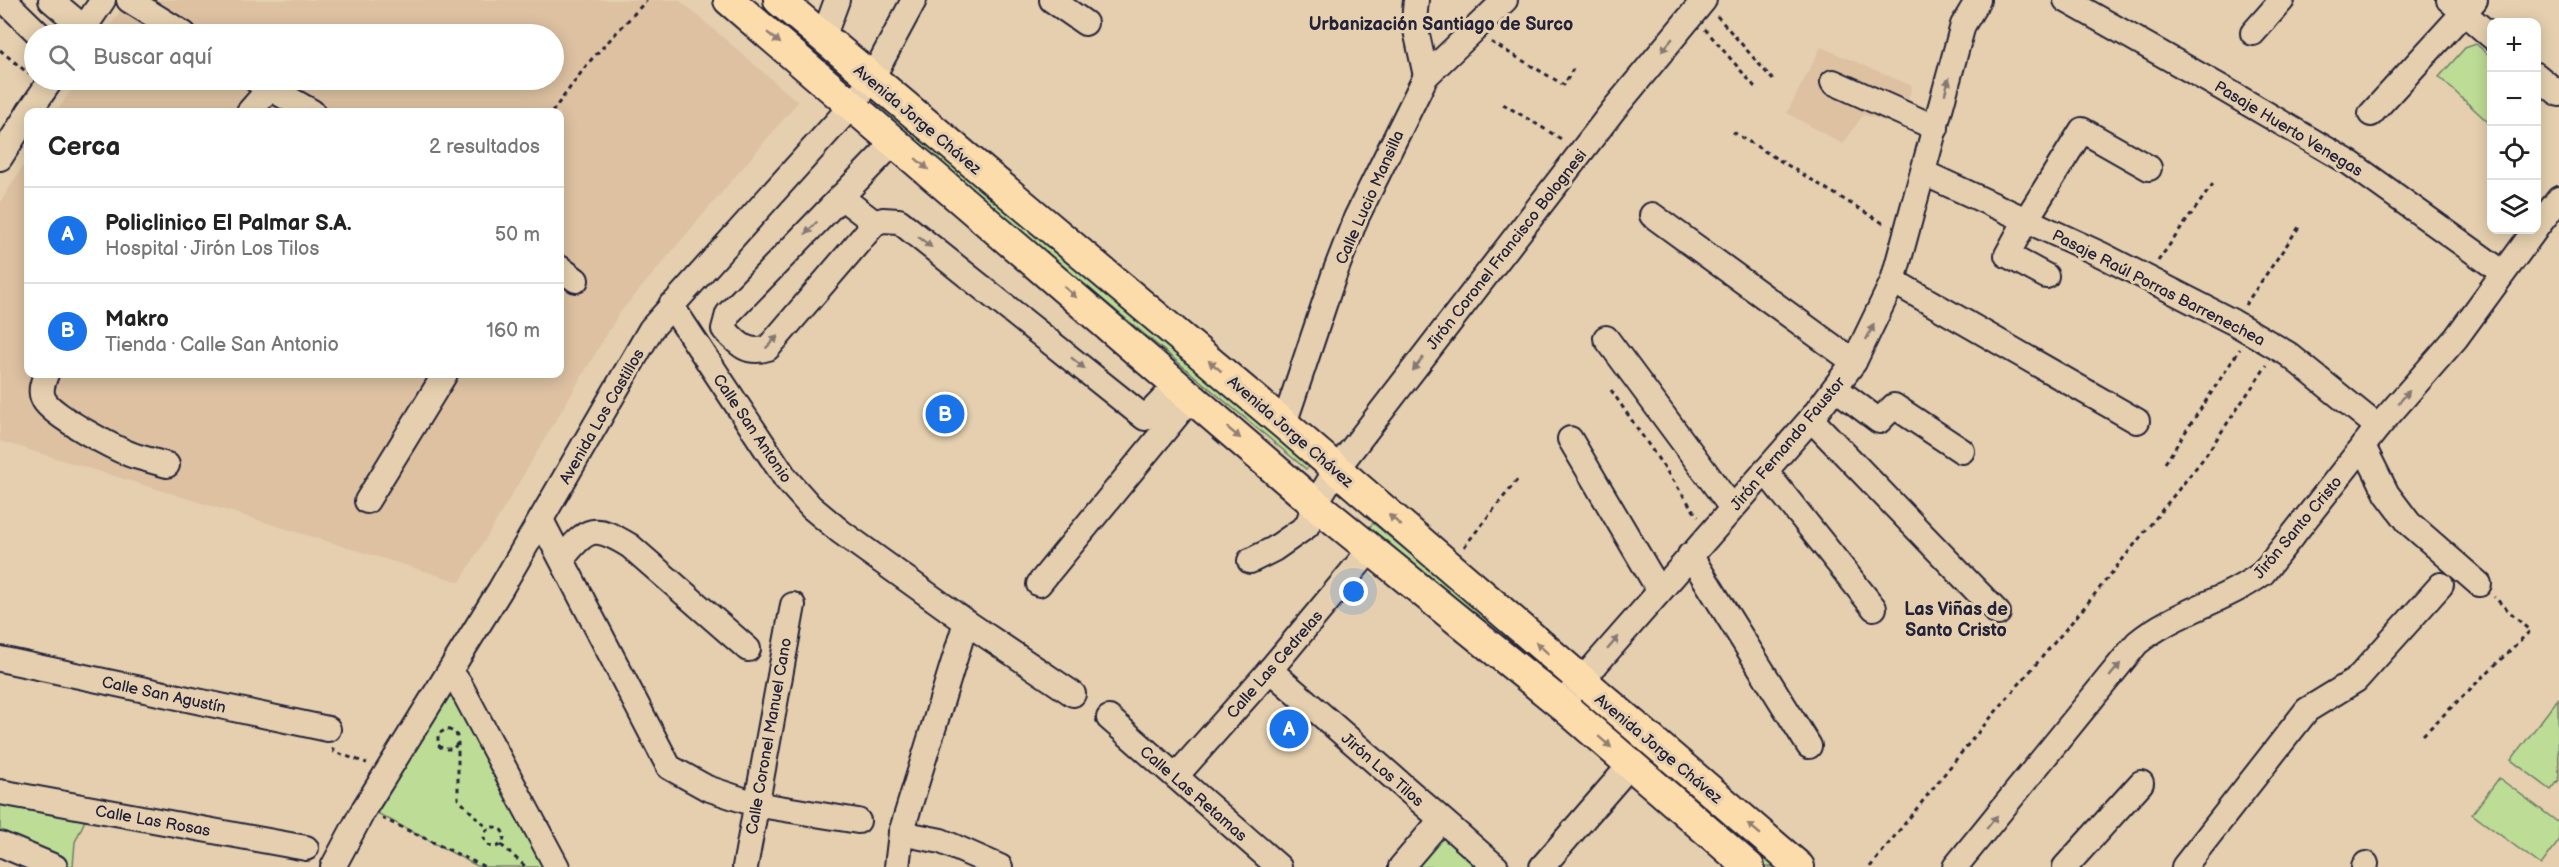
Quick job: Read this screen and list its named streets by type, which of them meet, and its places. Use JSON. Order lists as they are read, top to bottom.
{
  "streets": {
    "main road": ["Avenida Jorge Chávez"],
    "street": [
      "Pasaje Huerto Venegas",
      "Calle Lucio Mansilla",
      "Jirón Coronel Francisco Bolognesi",
      "Pasaje Raúl Porras Barrenechea",
      "Avenida Los Castillos",
      "Calle San Antonio",
      "Jirón Fernando Faustor",
      "Jirón Santo Cristo",
      "Calle Las Cedrelas",
      "Calle San Agustín",
      "Calle Coronel Manuel Cano",
      "Jirón Los Tilos",
      "Calle Las Retamas",
      "Calle Las Rosas"
    ]
  },
  "crossings": [
    ["Avenida Jorge Chávez", "Calle Lucio Mansilla"],
    ["Avenida Jorge Chávez", "Jirón Coronel Francisco Bolognesi"],
    ["Avenida Jorge Chávez", "Avenida Los Castillos"],
    ["Avenida Jorge Chávez", "Jirón Fernando Faustor"],
    ["Avenida Jorge Chávez", "Calle Las Cedrelas"],
    ["Pasaje Huerto Venegas", "Jirón Santo Cristo"],
    ["Pasaje Raúl Porras Barrenechea", "Jirón Fernando Faustor"],
    ["Pasaje Raúl Porras Barrenechea", "Jirón Santo Cristo"],
    ["Avenida Los Castillos", "Calle San Antonio"],
    ["Calle Las Cedrelas", "Jirón Los Tilos"],
    ["Calle Las Cedrelas", "Calle Las Retamas"]
  ],
  "one_way": ["Jirón Coronel Francisco Bolognesi", "Jirón Fernando Faustor"],
  "districts": ["Urbanización Santiago de Surco", "Las Viñas de Santo Cristo"],
  "page": {
    "map_buttons": ["+", "−"],
    "search": "Buscar aquí",
    "heading": ["Cerca", "2 resultados"],
    "list": [
      {
        "mark": "A",
        "name": "Policlinico El Palmar S.A.",
        "note": "Hospital · Jirón Los Tilos",
        "value": "50 m"
      },
      {
        "mark": "B",
        "name": "Makro",
        "note": "Tienda · Calle San Antonio",
        "value": "160 m"
      }
    ],
    "pins": ["B", "A"]
  }
}
